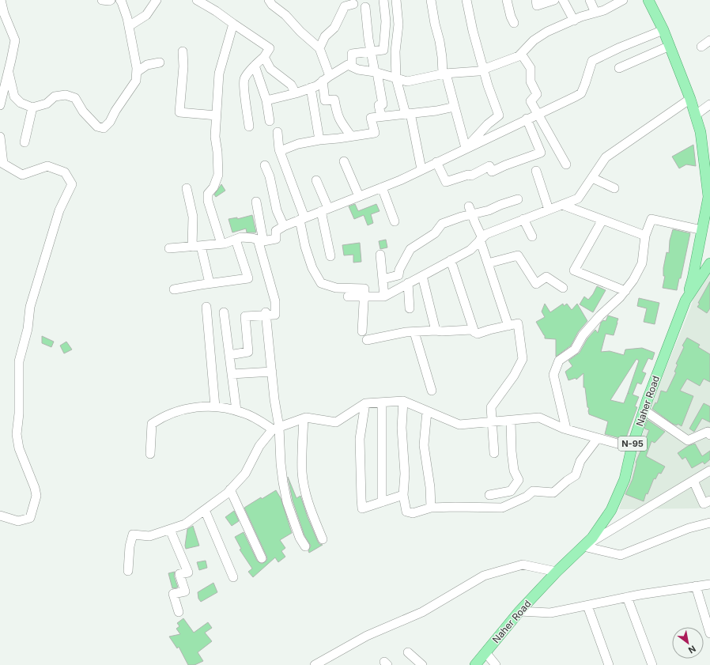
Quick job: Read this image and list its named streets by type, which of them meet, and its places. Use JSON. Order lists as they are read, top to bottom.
{
  "streets": {
    "main road": ["Naher Road", "N-95"]
  },
  "north": "bottom right"
}
